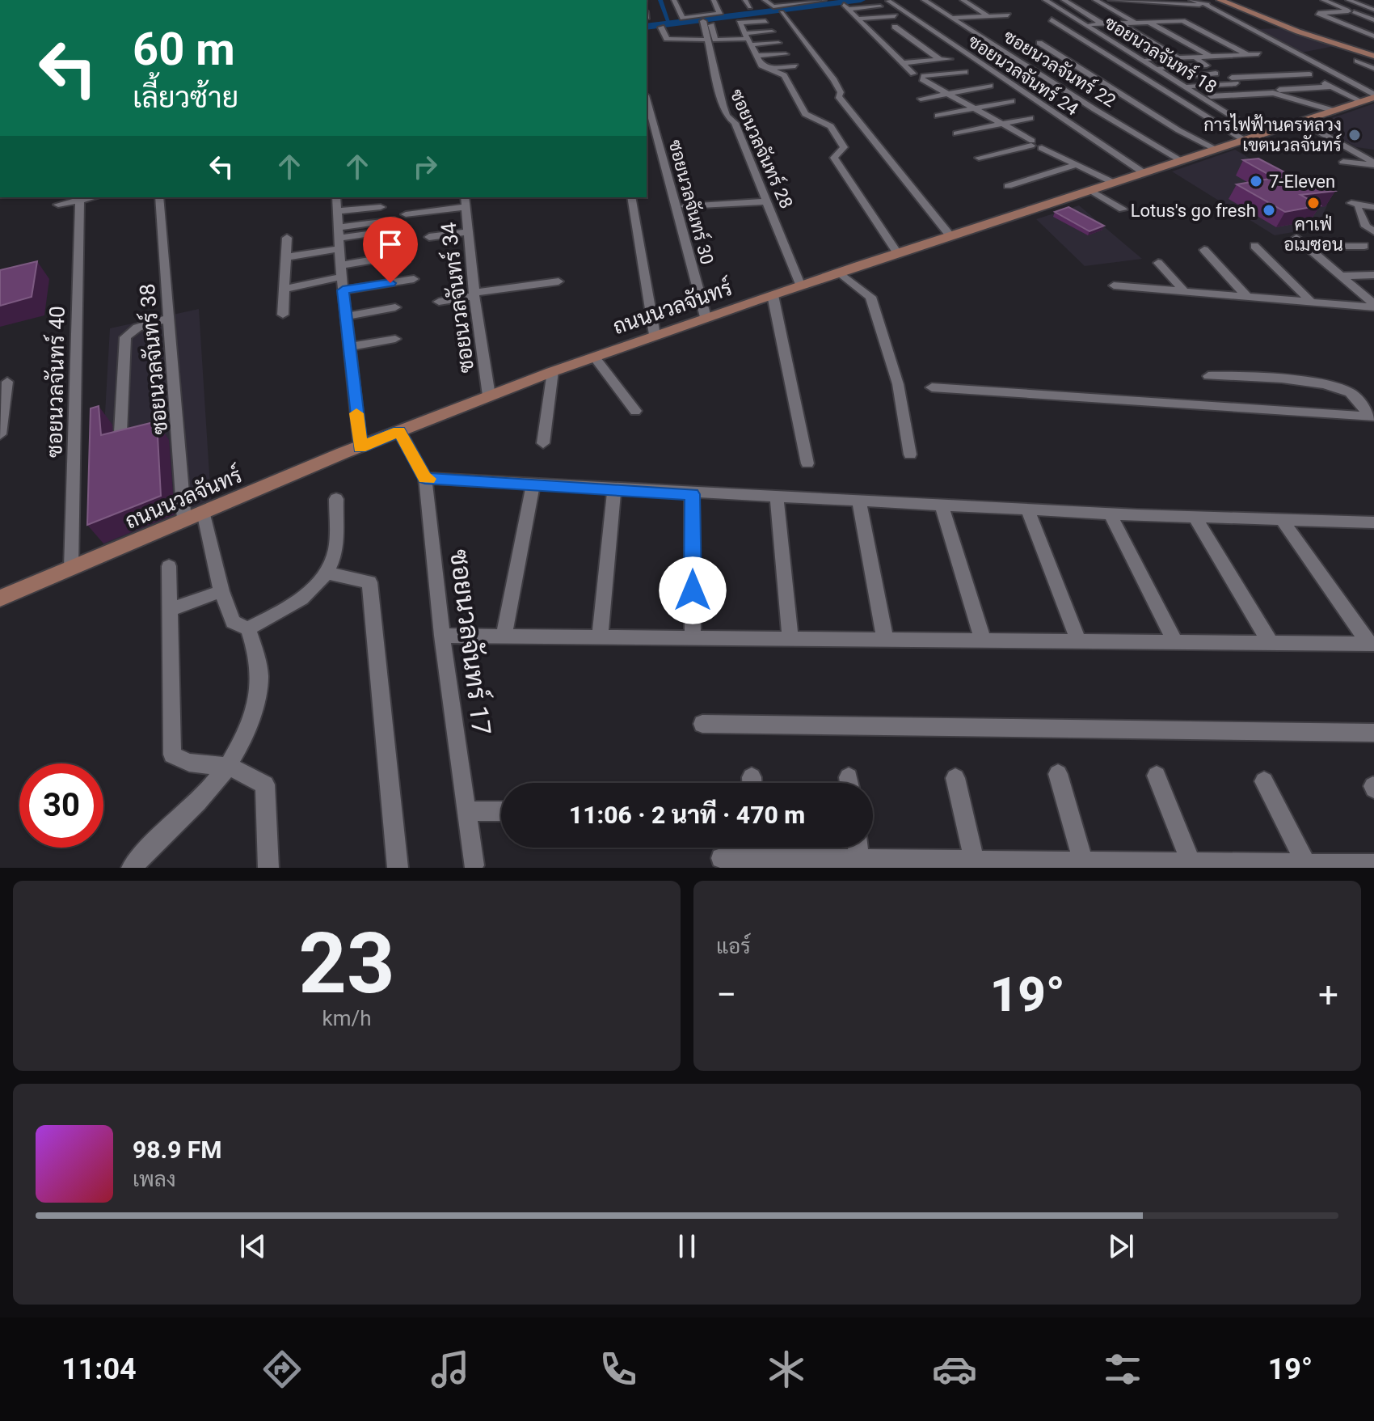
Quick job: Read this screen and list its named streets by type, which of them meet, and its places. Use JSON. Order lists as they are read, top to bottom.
{
  "streets": {
    "main road": ["ถนนนวลจันทร์"],
    "street": [
      "ซอยนวลจันทร์ 18",
      "ซอยนวลจันทร์ 22",
      "ซอยนวลจันทร์ 24",
      "ซอยนวลจันทร์ 28",
      "ซอยนวลจันทร์ 30",
      "ซอยนวลจันทร์ 34",
      "ซอยนวลจันทร์ 38",
      "ซอยนวลจันทร์ 40",
      "ซอยนวลจันทร์ 17"
    ]
  },
  "crossings": [
    ["ซอยนวลจันทร์ 18", "ถนนนวลจันทร์"],
    ["ซอยนวลจันทร์ 22", "ถนนนวลจันทร์"],
    ["ซอยนวลจันทร์ 24", "ถนนนวลจันทร์"],
    ["ซอยนวลจันทร์ 28", "ถนนนวลจันทร์"],
    ["ซอยนวลจันทร์ 30", "ถนนนวลจันทร์"],
    ["ซอยนวลจันทร์ 34", "ถนนนวลจันทร์"],
    ["ถนนนวลจันทร์", "ซอยนวลจันทร์ 38"],
    ["ถนนนวลจันทร์", "ซอยนวลจันทร์ 40"],
    ["ถนนนวลจันทร์", "ซอยนวลจันทร์ 17"]
  ],
  "places": [
    "การไฟฟ้านครหลวง เขตนวลจันทร์",
    "7-Eleven",
    "คาเฟ่ อเมซอน",
    "Lotus's go fresh"
  ],
  "page": {
    "turn": ["60 m", "เลี้ยวซ้าย"],
    "limit": "30",
    "trip": "11:06 · 2 นาที · 470 m",
    "tile": [
      ["23", "km/h"],
      "แอร์"
    ],
    "heat": ["−", "19°", "+"],
    "song": ["98.9 FM", "เพลง"],
    "tabs": ["11:04", "19°"]
  }
}
